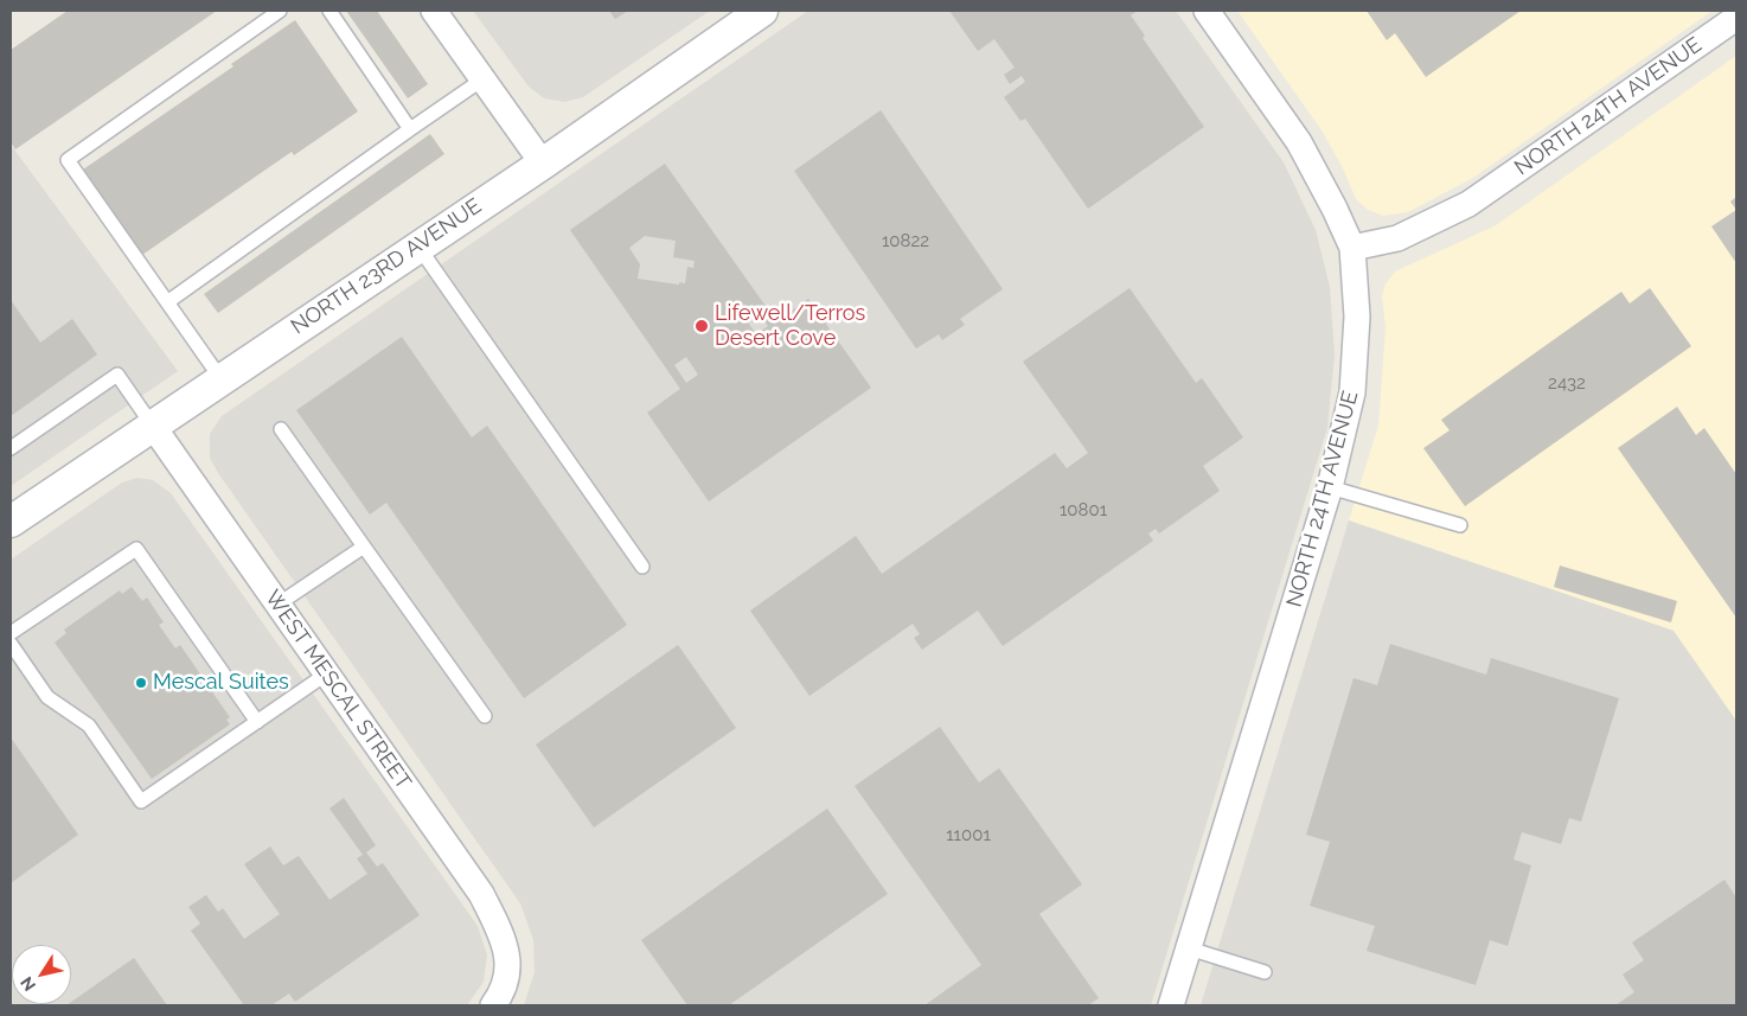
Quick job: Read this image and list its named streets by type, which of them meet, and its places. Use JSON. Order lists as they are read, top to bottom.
{
  "streets": {
    "street": ["NORTH 24TH AVENUE", "NORTH 23RD AVENUE", "WEST MESCAL STREET"]
  },
  "crossings": [
    ["NORTH 23RD AVENUE", "WEST MESCAL STREET"]
  ],
  "places": ["Lifewell/Terros Desert Cove", "Mescal Suites"],
  "house_numbers": [
    "10822",
    "2432",
    "10801",
    "11001"
  ],
  "north": "bottom left"
}
